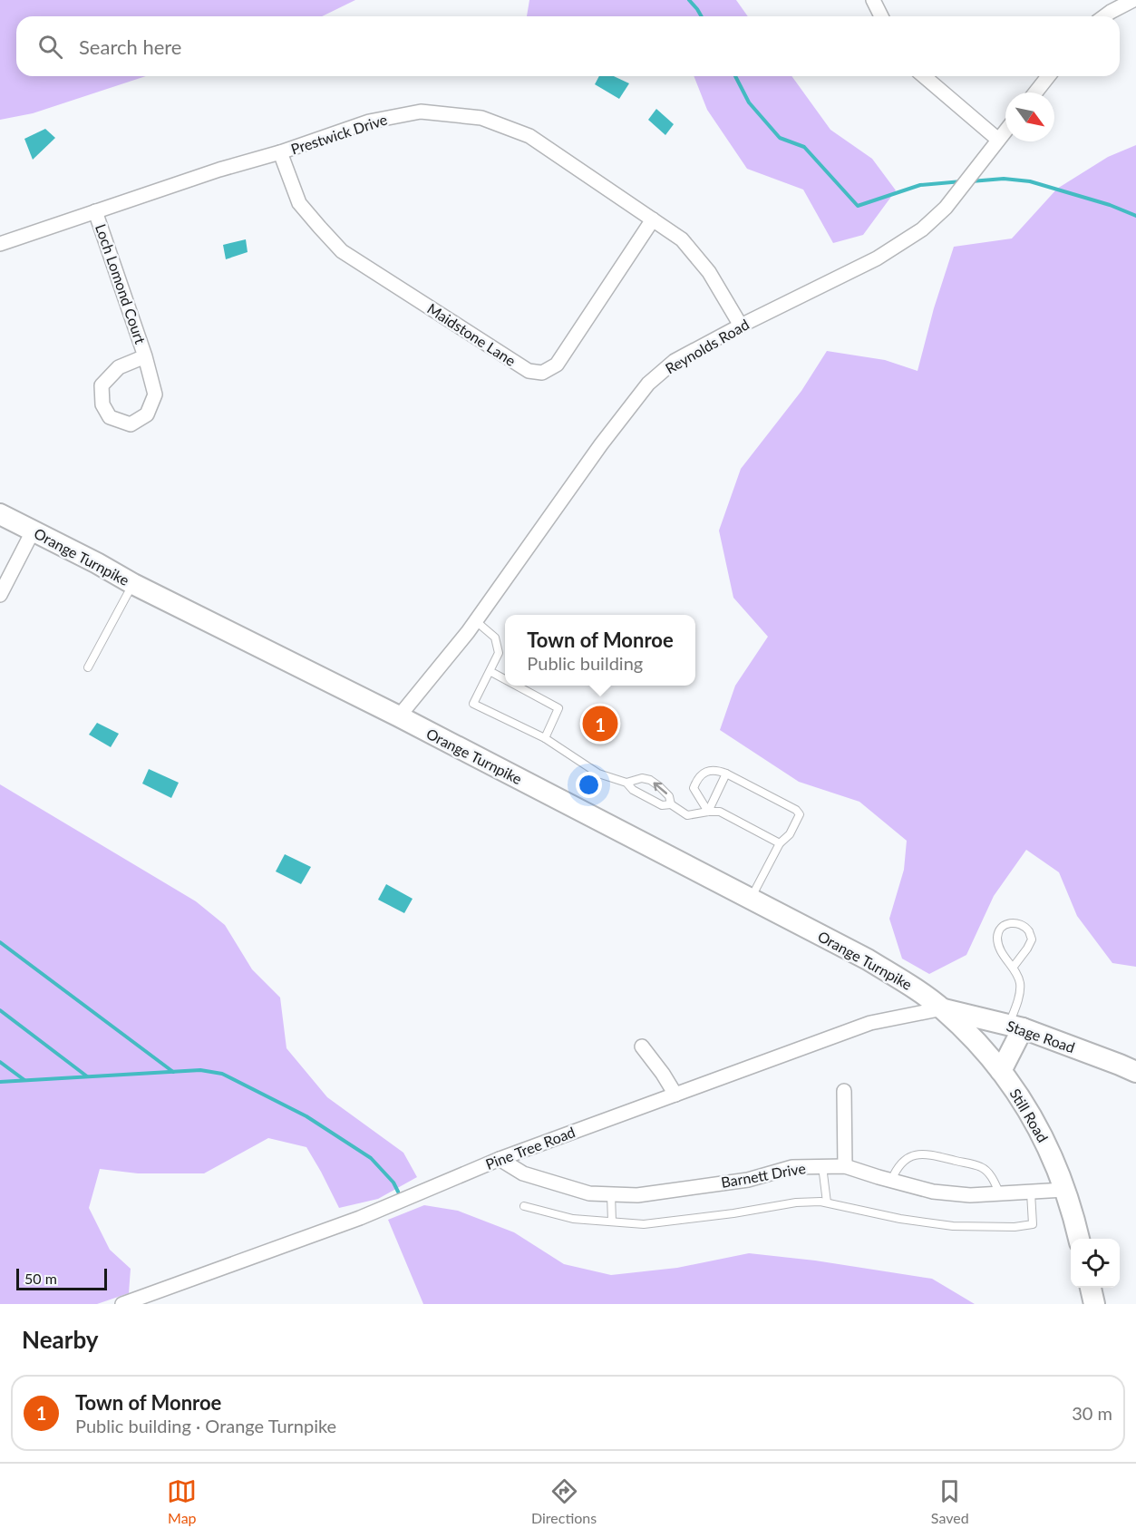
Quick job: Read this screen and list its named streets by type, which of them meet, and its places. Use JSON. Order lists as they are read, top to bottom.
{
  "streets": {
    "main road": ["Orange Turnpike", "Stage Road", "Still Road"],
    "street": [
      "Prestwick Drive",
      "Loch Lomond Court",
      "Maidstone Lane",
      "Reynolds Road",
      "Pine Tree Road",
      "Barnett Drive"
    ]
  },
  "crossings": [
    ["Prestwick Drive", "Loch Lomond Court"],
    ["Prestwick Drive", "Maidstone Lane"],
    ["Prestwick Drive", "Reynolds Road"],
    ["Reynolds Road", "Orange Turnpike"],
    ["Orange Turnpike", "Stage Road"],
    ["Orange Turnpike", "Still Road"],
    ["Orange Turnpike", "Pine Tree Road"],
    ["Stage Road", "Still Road"],
    ["Stage Road", "Pine Tree Road"],
    ["Still Road", "Pine Tree Road"],
    ["Still Road", "Barnett Drive"],
    ["Pine Tree Road", "Barnett Drive"]
  ],
  "scale_bar": "50 m",
  "north": "bottom right",
  "page": {
    "search": "Search here",
    "popup": ["Town of Monroe", "Public building"],
    "pins": "1",
    "scale": "50 m",
    "heading": "Nearby",
    "list": [
      {
        "mark": "1",
        "name": "Town of Monroe",
        "note": "Public building · Orange Turnpike",
        "value": "30 m"
      }
    ],
    "nav": ["Map", "Directions", "Saved"]
  }
}
